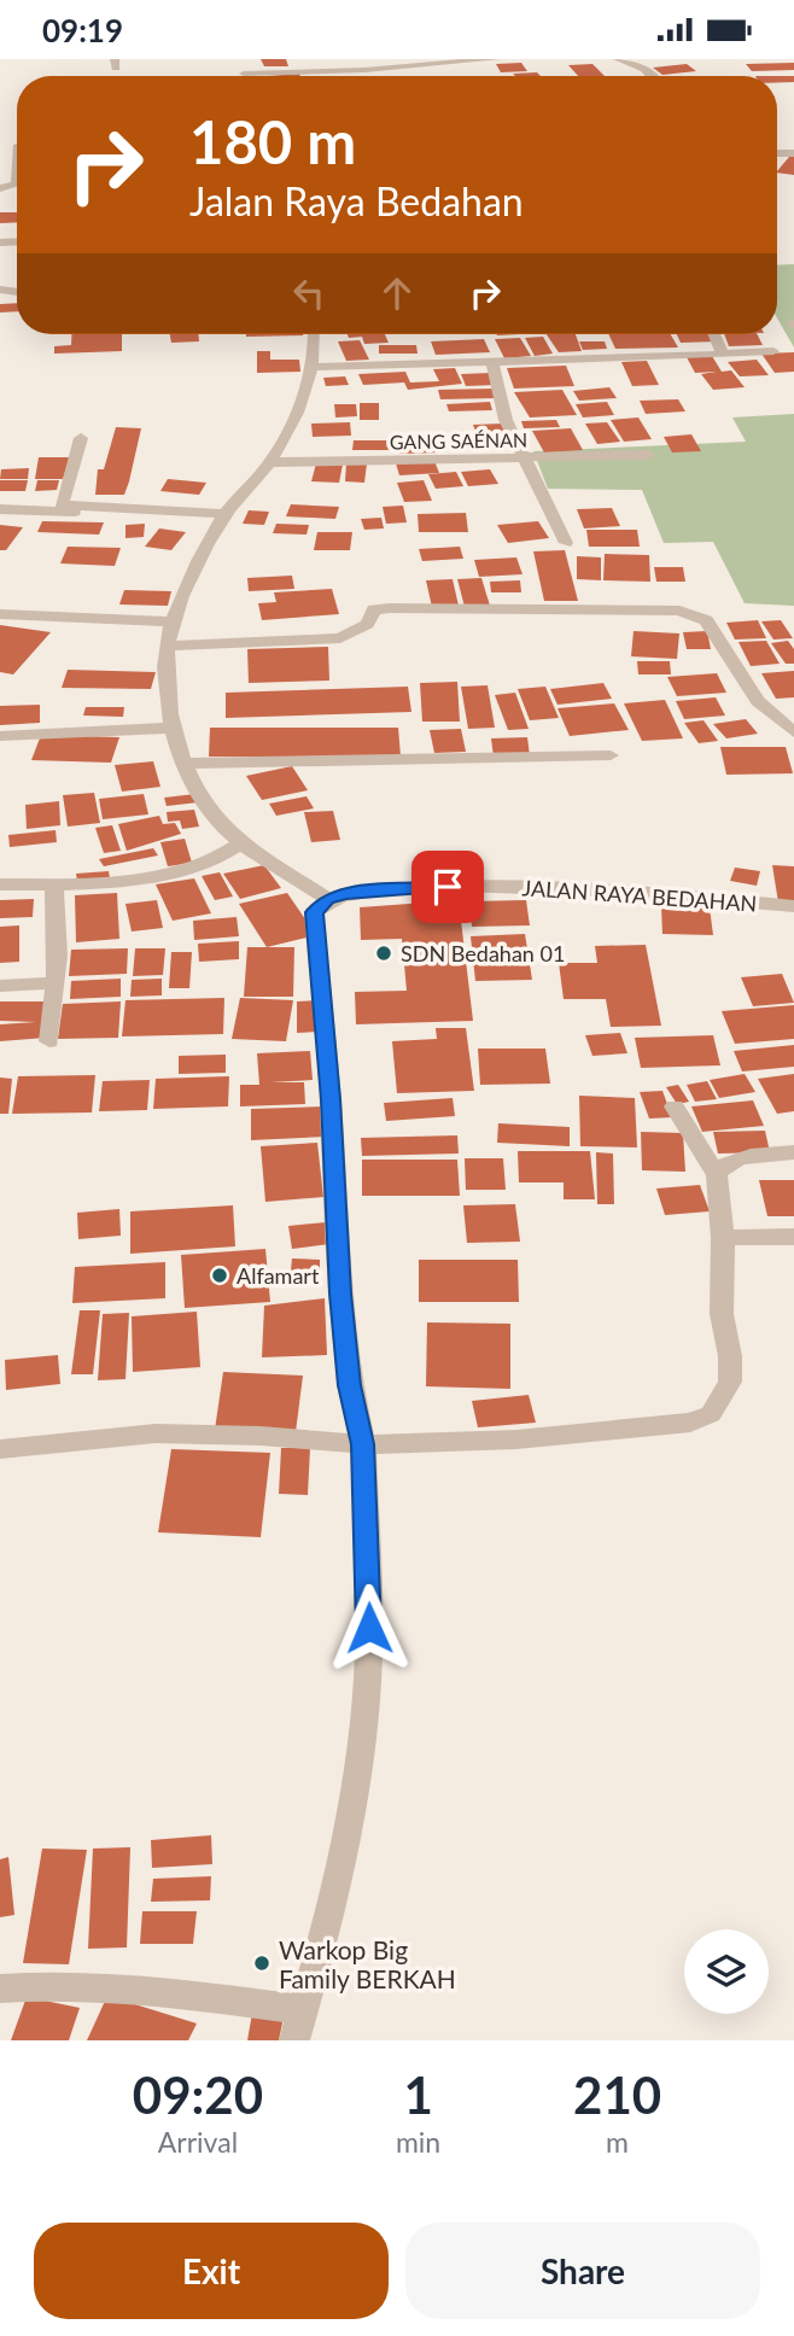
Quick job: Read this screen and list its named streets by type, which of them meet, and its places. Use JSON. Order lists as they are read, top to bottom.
{
  "streets": {
    "street": ["GANG SAÉNAN", "JALAN RAYA BEDAHAN"]
  },
  "places": ["SDN Bedahan 01", "Alfamart", "Warkop Big Family BERKAH"],
  "page": {
    "status": "09:19",
    "turn": ["180 m", "Jalan Raya Bedahan"],
    "eta": [
      "09:20",
      "Arrival",
      "1",
      "min",
      "210",
      "m"
    ],
    "buttons": ["Exit", "Share"]
  }
}
